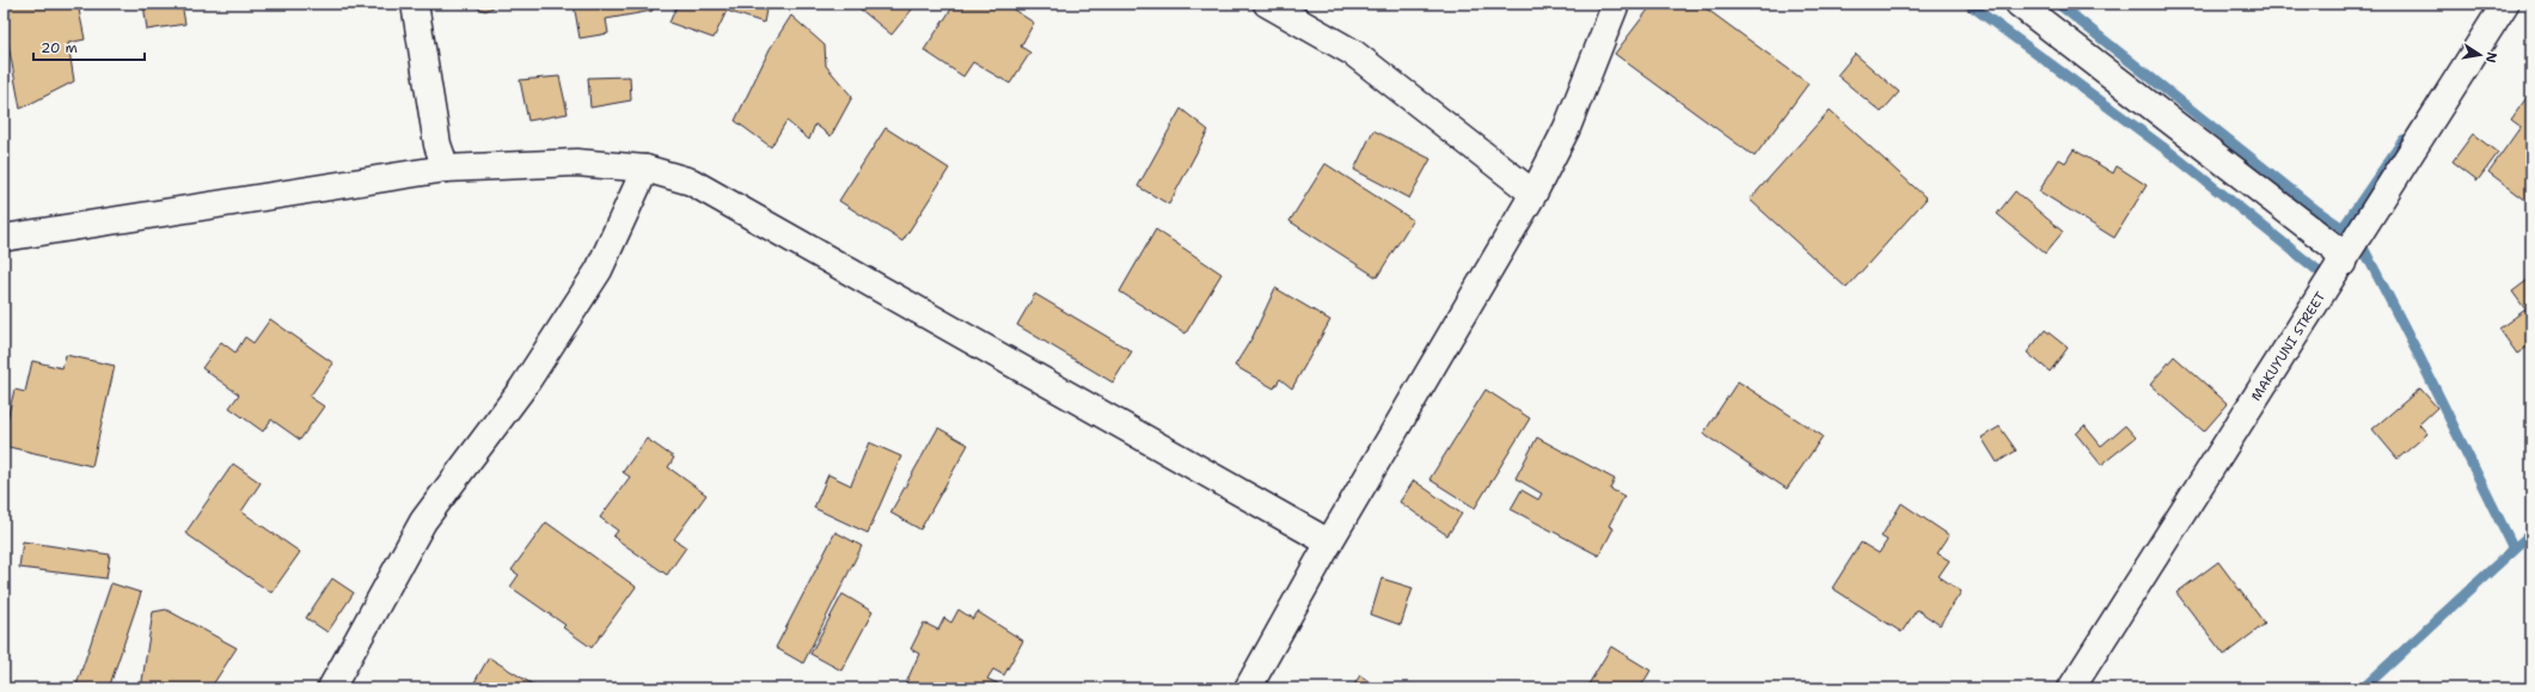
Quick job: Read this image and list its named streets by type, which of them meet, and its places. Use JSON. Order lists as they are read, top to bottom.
{
  "streets": {
    "street": ["MAKUYUNI STREET"]
  },
  "scale_bar": "20 m",
  "north": "right"
}
